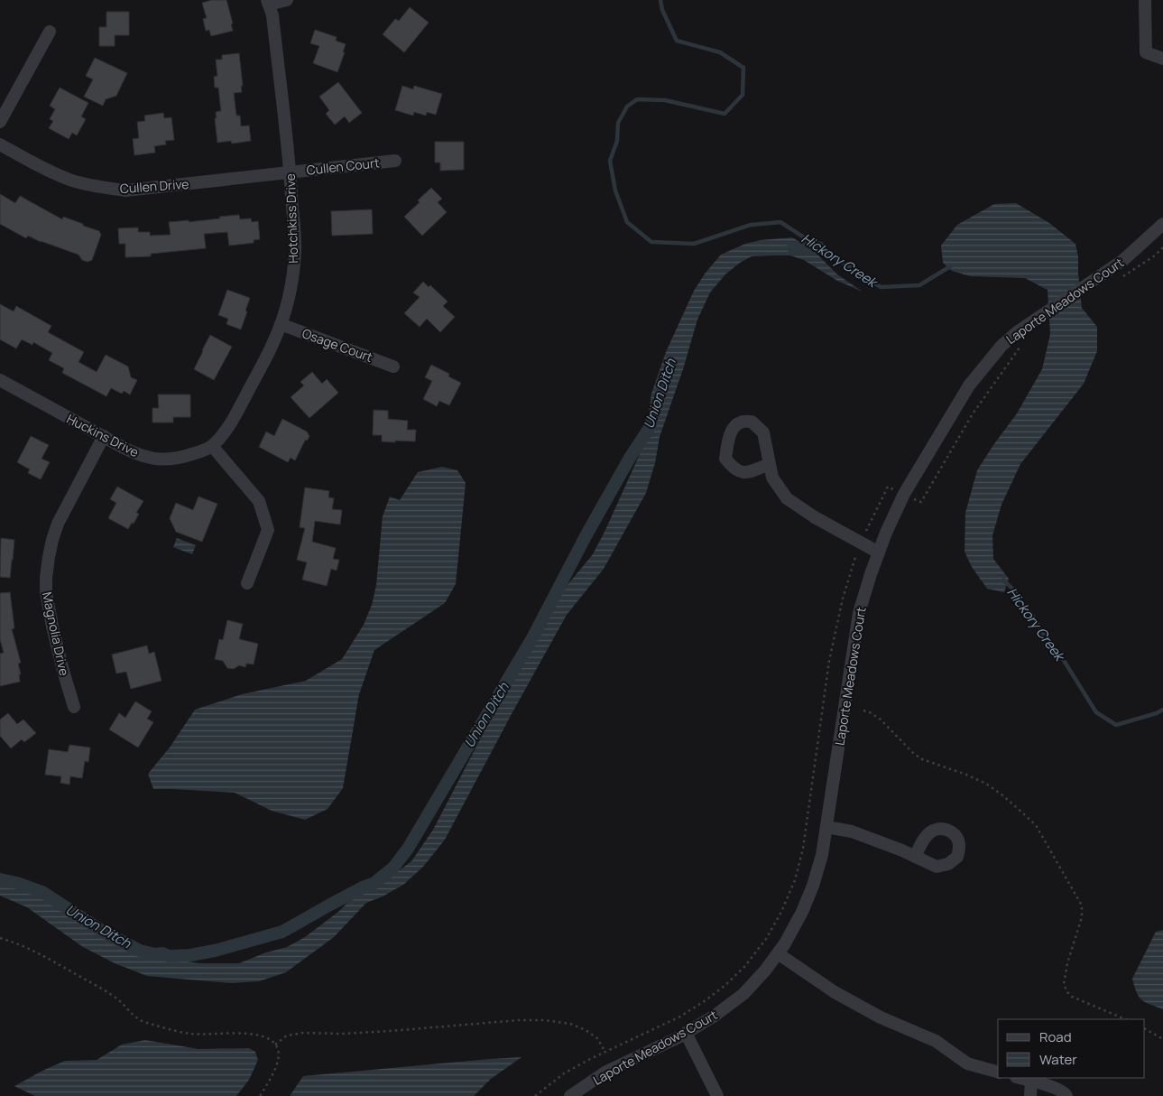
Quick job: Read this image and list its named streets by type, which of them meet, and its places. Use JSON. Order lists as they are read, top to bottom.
{
  "streets": {
    "street": [
      "Cullen Court",
      "Cullen Drive",
      "Hotchkiss Drive",
      "Laporte Meadows Court",
      "Osage Court",
      "Huckins Drive",
      "Magnolia Drive"
    ]
  },
  "crossings": [
    ["Cullen Court", "Cullen Drive"],
    ["Cullen Court", "Hotchkiss Drive"],
    ["Cullen Drive", "Hotchkiss Drive"],
    ["Hotchkiss Drive", "Osage Court"],
    ["Hotchkiss Drive", "Huckins Drive"],
    ["Huckins Drive", "Magnolia Drive"]
  ],
  "water": ["Hickory Creek", "Union Ditch"],
  "legend": ["Road", "Water"]
}
